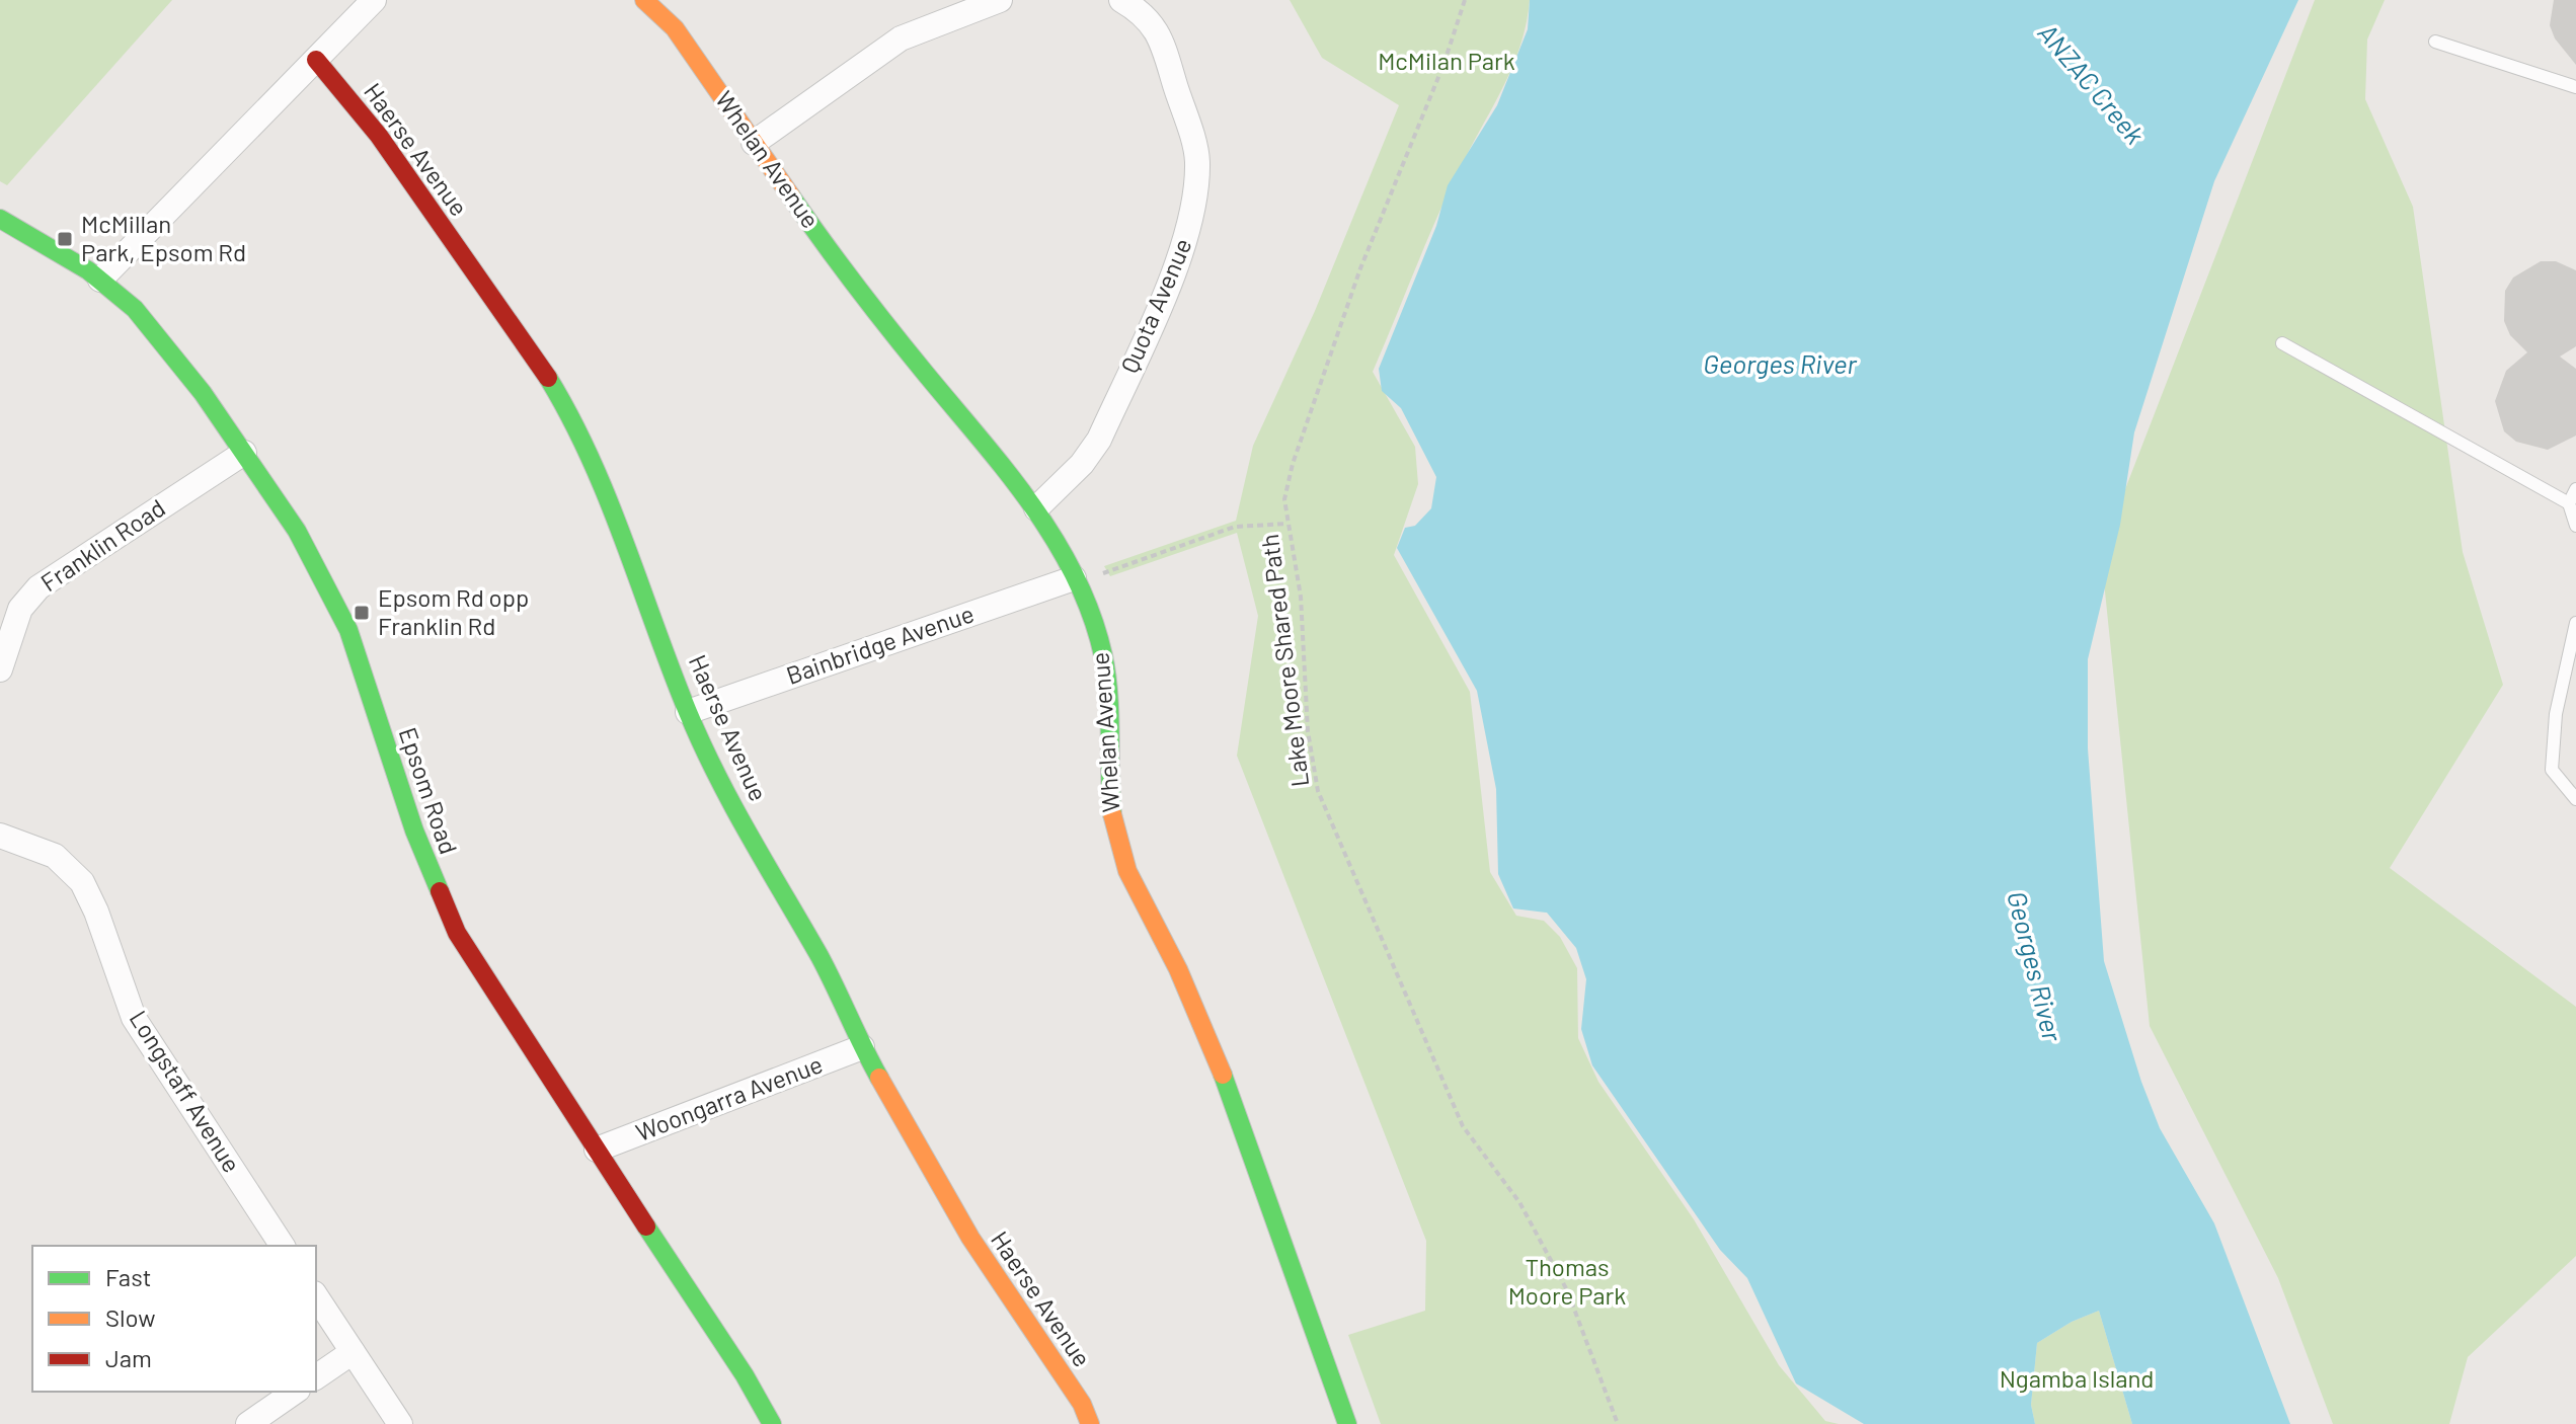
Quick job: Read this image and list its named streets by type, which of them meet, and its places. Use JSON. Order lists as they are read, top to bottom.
{
  "streets": {
    "street": [
      "Haerse Avenue",
      "Whelan Avenue",
      "Quota Avenue",
      "Franklin Road",
      "Bainbridge Avenue",
      "Epsom Road",
      "Longstaff Avenue",
      "Woongarra Avenue"
    ],
    "path": ["Lake Moore Shared Path"]
  },
  "crossings": [
    ["Haerse Avenue", "Bainbridge Avenue"],
    ["Haerse Avenue", "Woongarra Avenue"],
    ["Whelan Avenue", "Quota Avenue"],
    ["Whelan Avenue", "Bainbridge Avenue"],
    ["Franklin Road", "Epsom Road"],
    ["Epsom Road", "Woongarra Avenue"]
  ],
  "water": ["ANZAC Creek", "Georges River"],
  "parks": ["McMilan Park", "Thomas Moore Park", "Ngamba Island"],
  "places": {
    "transit": ["McMillan Park, Epsom Rd", "Epsom Rd opp Franklin Rd"]
  },
  "legend": ["Fast", "Slow", "Jam"]
}
